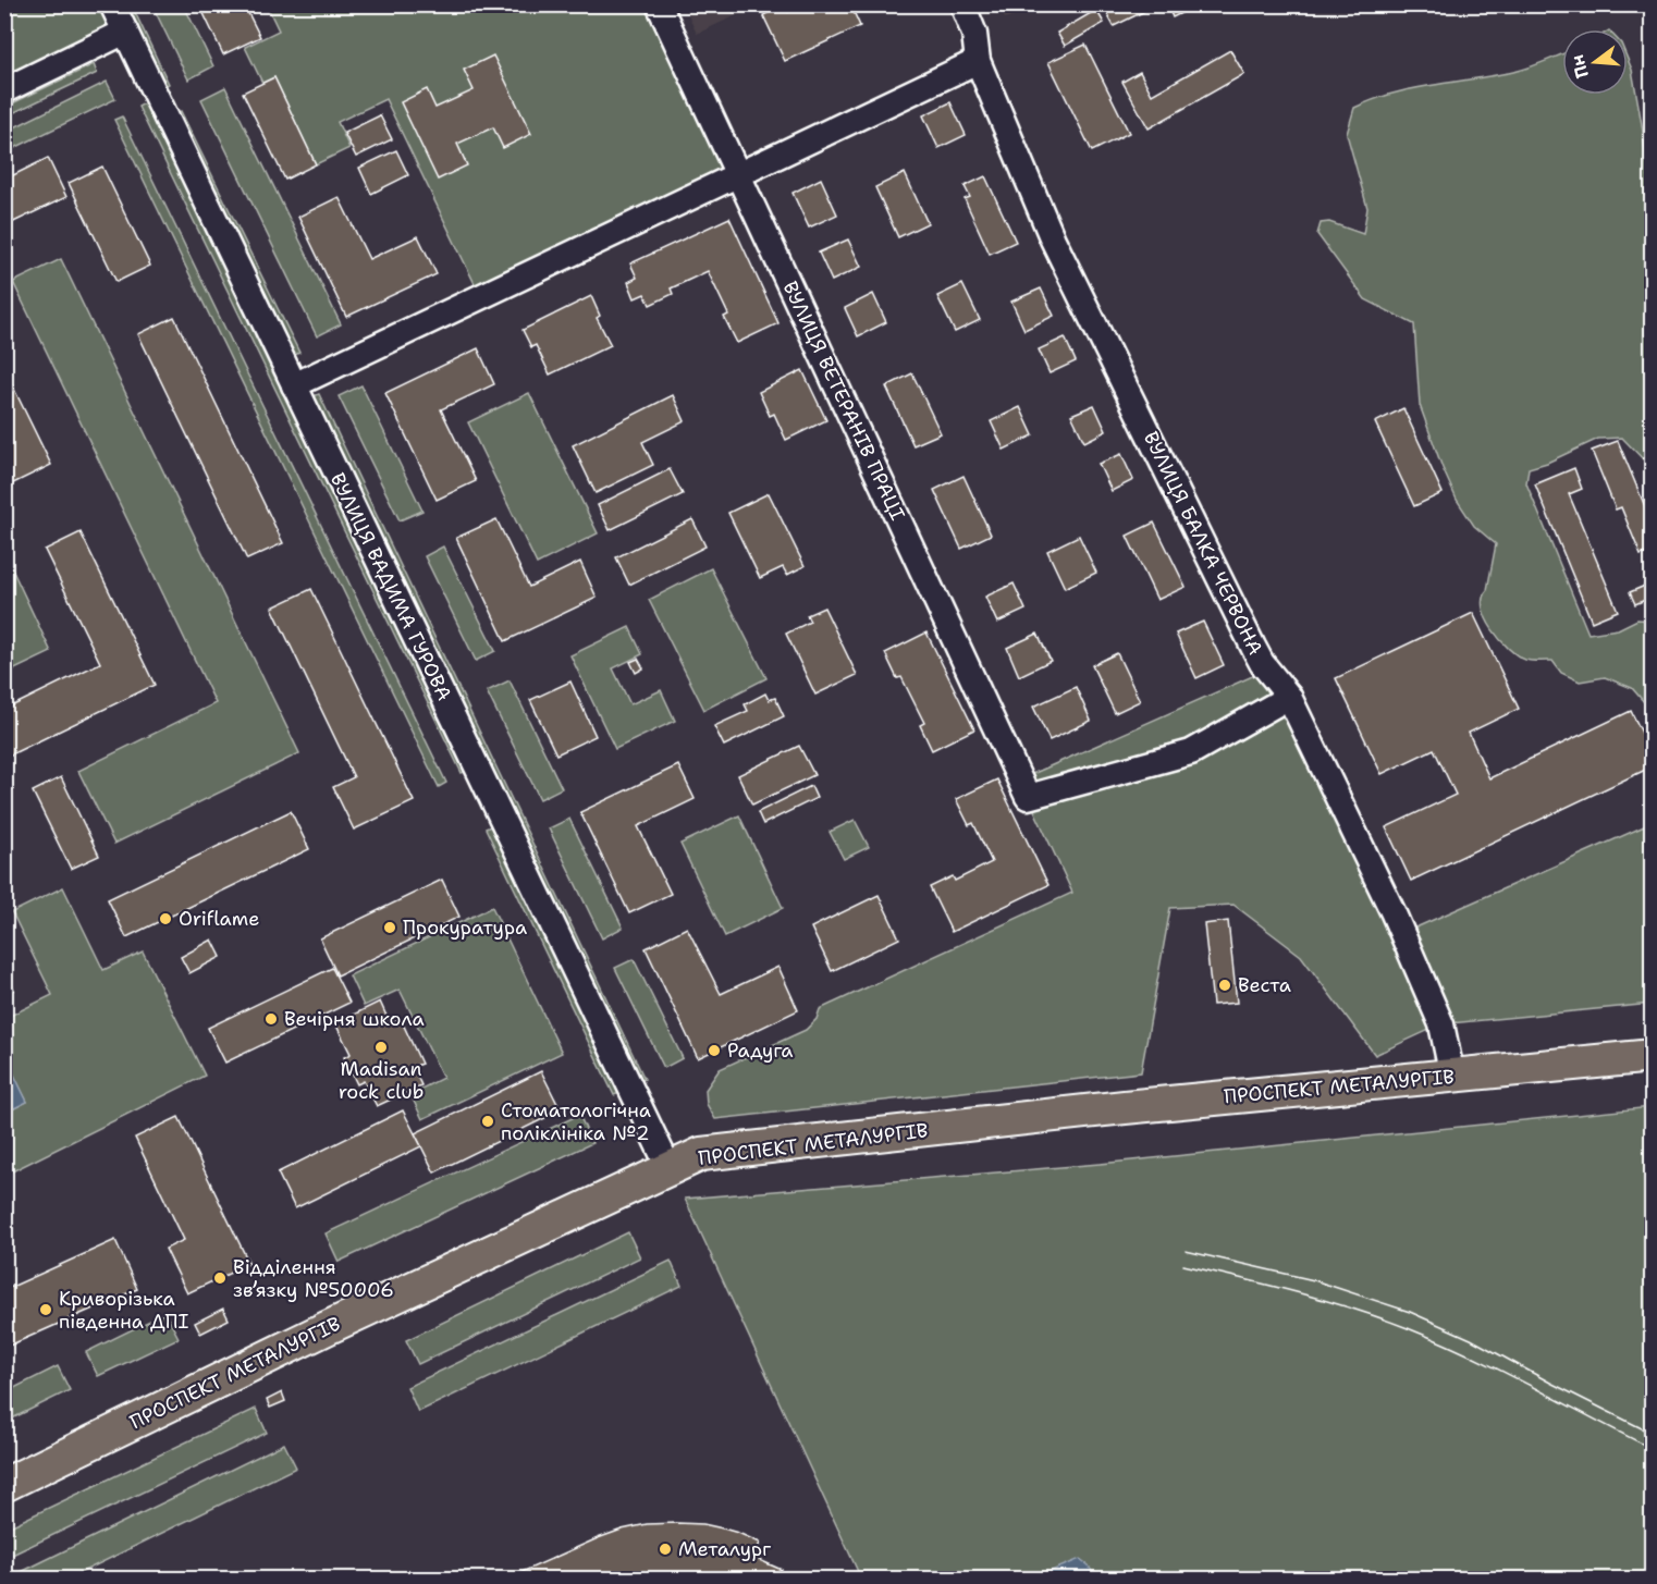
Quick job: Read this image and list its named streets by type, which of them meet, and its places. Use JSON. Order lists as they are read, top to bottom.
{
  "streets": {
    "main road": ["ПРОСПЕКТ МЕТАЛУРГІВ"],
    "street": ["ВУЛИЦЯ ВЕТЕРАНІВ ПРАЦІ", "ВУЛИЦЯ БАЛКА ЧЕРВОНА", "ВУЛИЦЯ ВАДИМА ГУРОВА"]
  },
  "crossings": [
    ["ВУЛИЦЯ ВЕТЕРАНІВ ПРАЦІ", "ВУЛИЦЯ БАЛКА ЧЕРВОНА"],
    ["ВУЛИЦЯ БАЛКА ЧЕРВОНА", "ПРОСПЕКТ МЕТАЛУРГІВ"],
    ["ВУЛИЦЯ ВАДИМА ГУРОВА", "ПРОСПЕКТ МЕТАЛУРГІВ"]
  ],
  "places": [
    "Oriflame",
    "Прокуратура",
    "Веста",
    "Вечірня школа",
    "Madisan rock club",
    "Радуга",
    "Стоматологічна поліклініка №2",
    "Відділення зв’язку №50006",
    "Криворізька південна ДПІ",
    "Металург"
  ],
  "north": "left"
}
